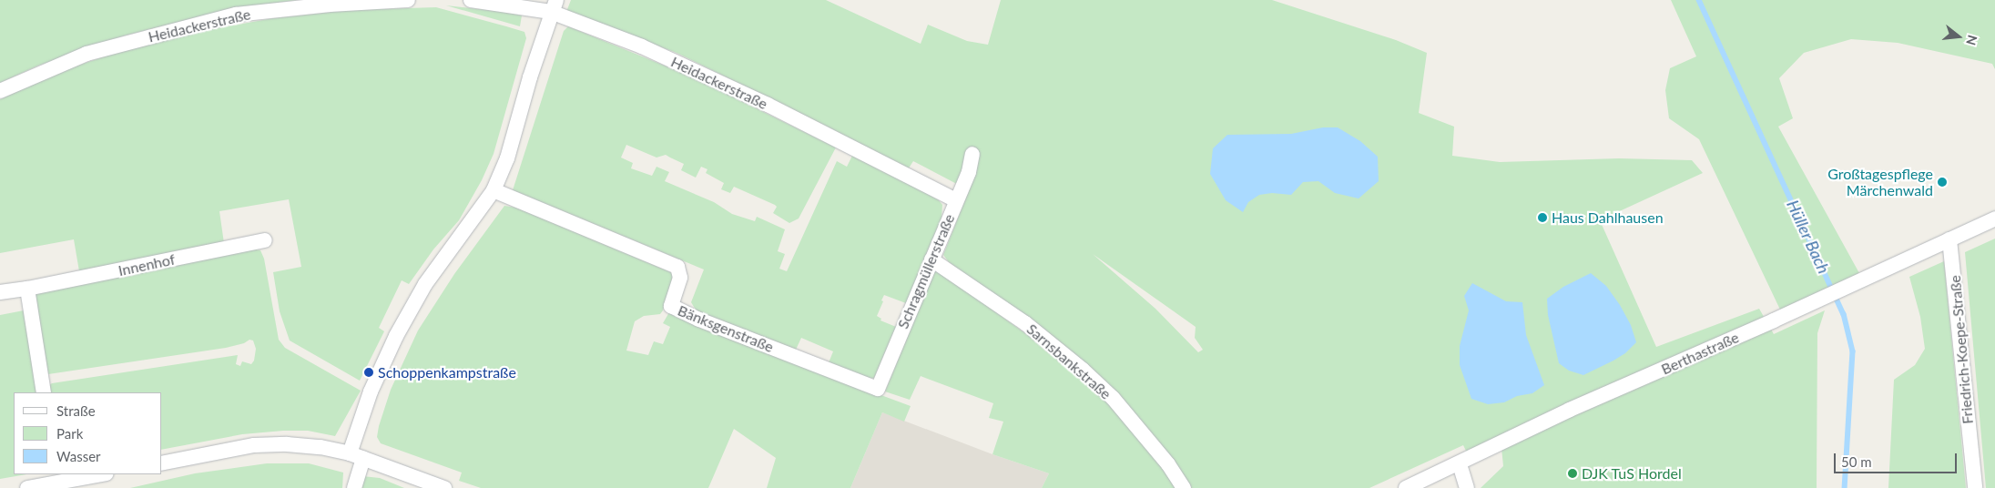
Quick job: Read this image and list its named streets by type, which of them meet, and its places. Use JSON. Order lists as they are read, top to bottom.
{
  "streets": {
    "street": [
      "Heidackerstraße",
      "Innenhof",
      "Schragmüllerstraße",
      "Bänksgenstraße",
      "Friedrich-Koepe-Straße",
      "Berthastraße",
      "Sarnsbankstraße"
    ]
  },
  "crossings": [
    ["Heidackerstraße", "Schragmüllerstraße"],
    ["Schragmüllerstraße", "Bänksgenstraße"],
    ["Schragmüllerstraße", "Sarnsbankstraße"],
    ["Friedrich-Koepe-Straße", "Berthastraße"]
  ],
  "water": ["Hüller Bach"],
  "places": [
    "Großtagespflege Märchenwald",
    "Haus Dahlhausen",
    "Schoppenkampstraße",
    "DJK TuS Hordel"
  ],
  "legend": ["Straße", "Park", "Wasser"],
  "scale_bar": "50 m",
  "north": "right"
}
